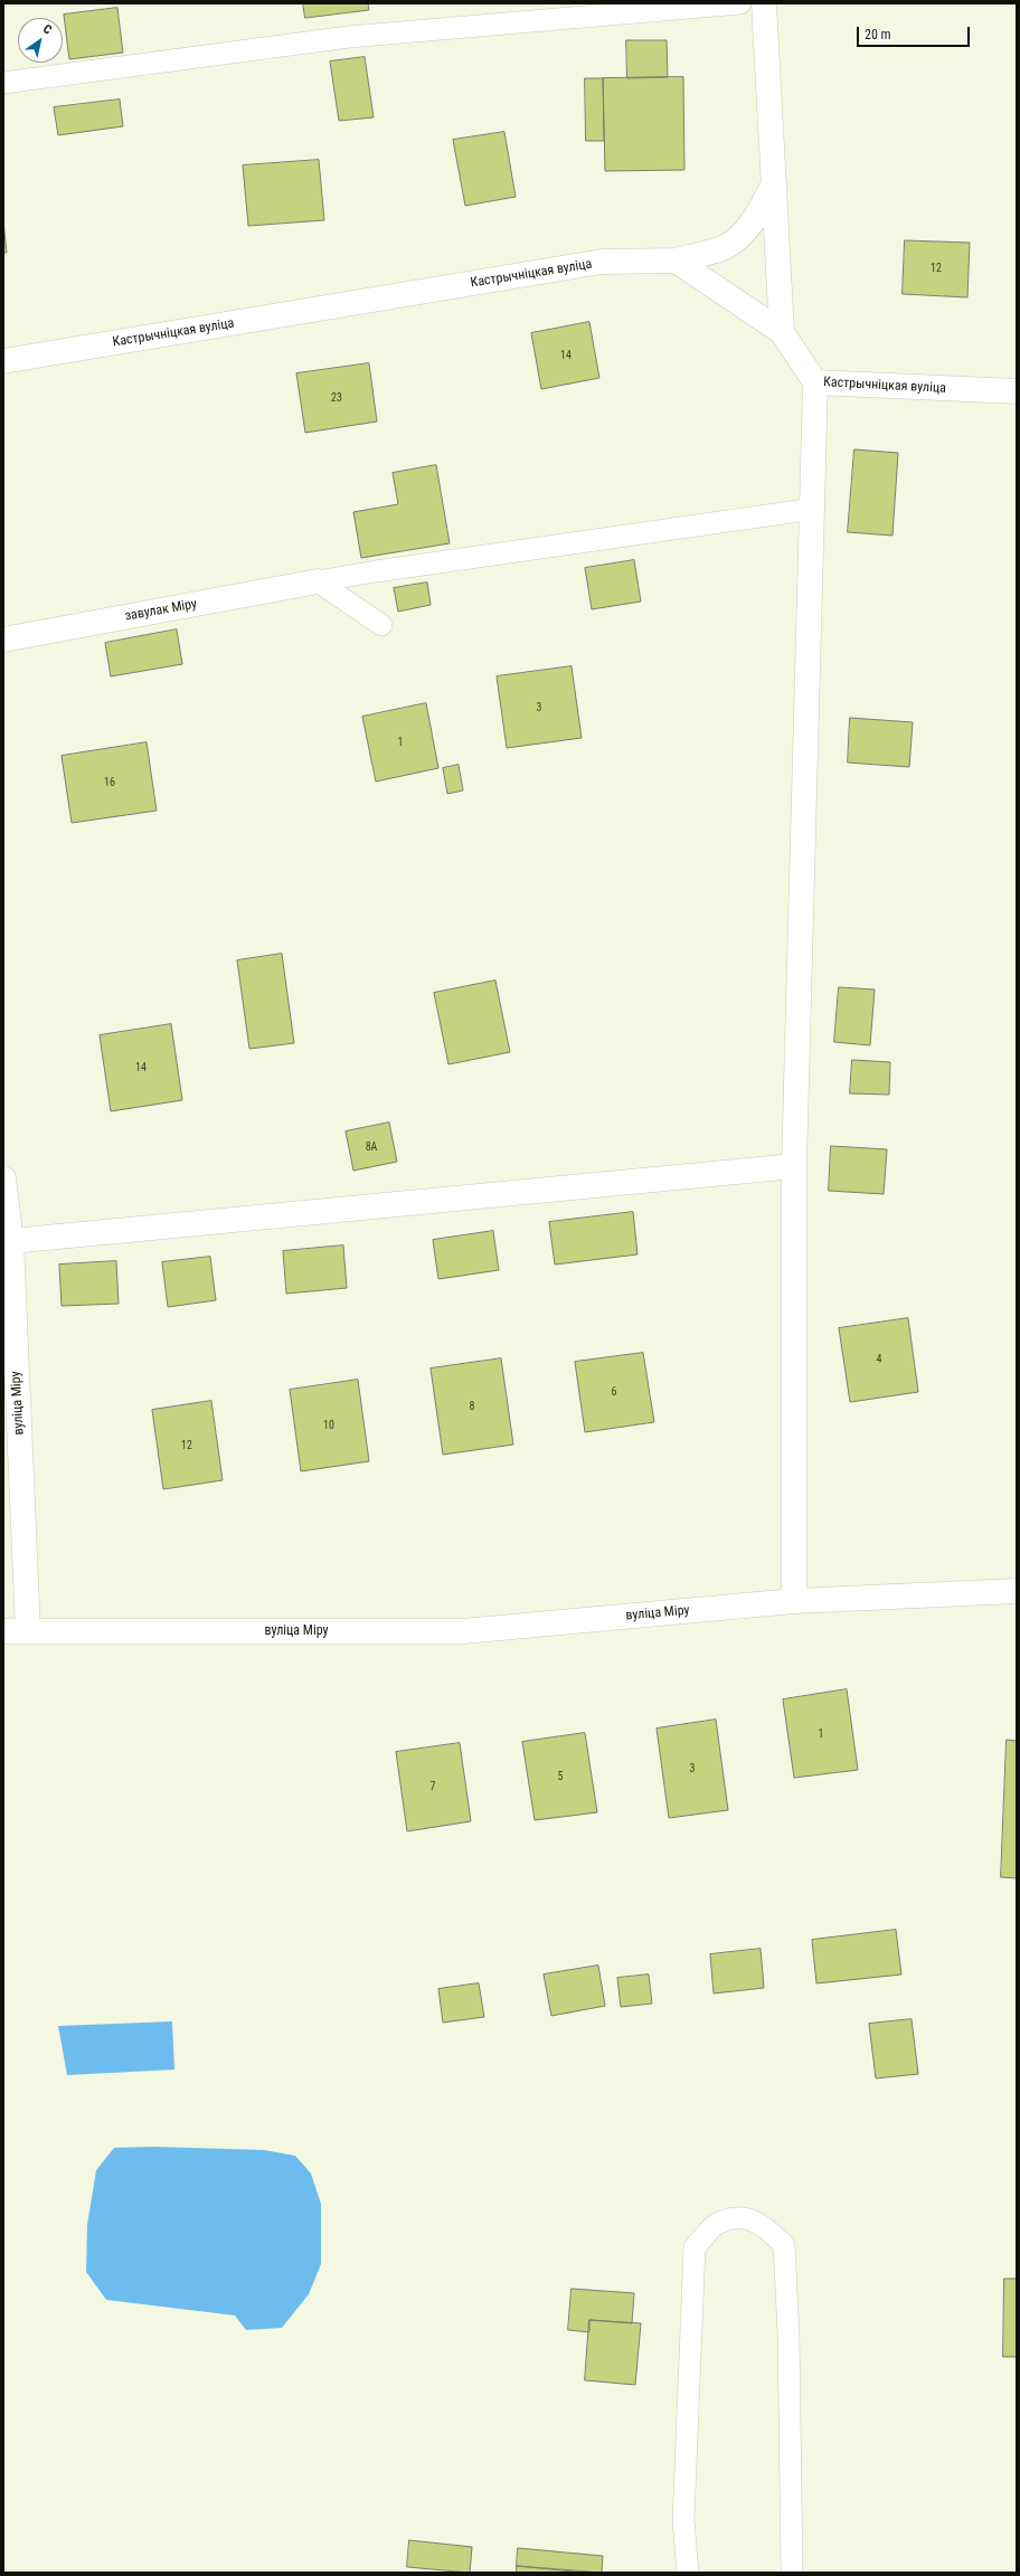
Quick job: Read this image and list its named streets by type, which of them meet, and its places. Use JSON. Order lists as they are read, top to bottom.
{
  "streets": {
    "street": ["Кастрычніцкая вуліца", "завулак Міру", "вуліца Міру"]
  },
  "house_numbers": [
    "12",
    "14",
    "23",
    "3",
    "1",
    "16",
    "14",
    "8А",
    "4",
    "6",
    "8",
    "10",
    "12",
    "1",
    "3",
    "5",
    "7"
  ],
  "scale_bar": "20 m",
  "north": "top right"
}
